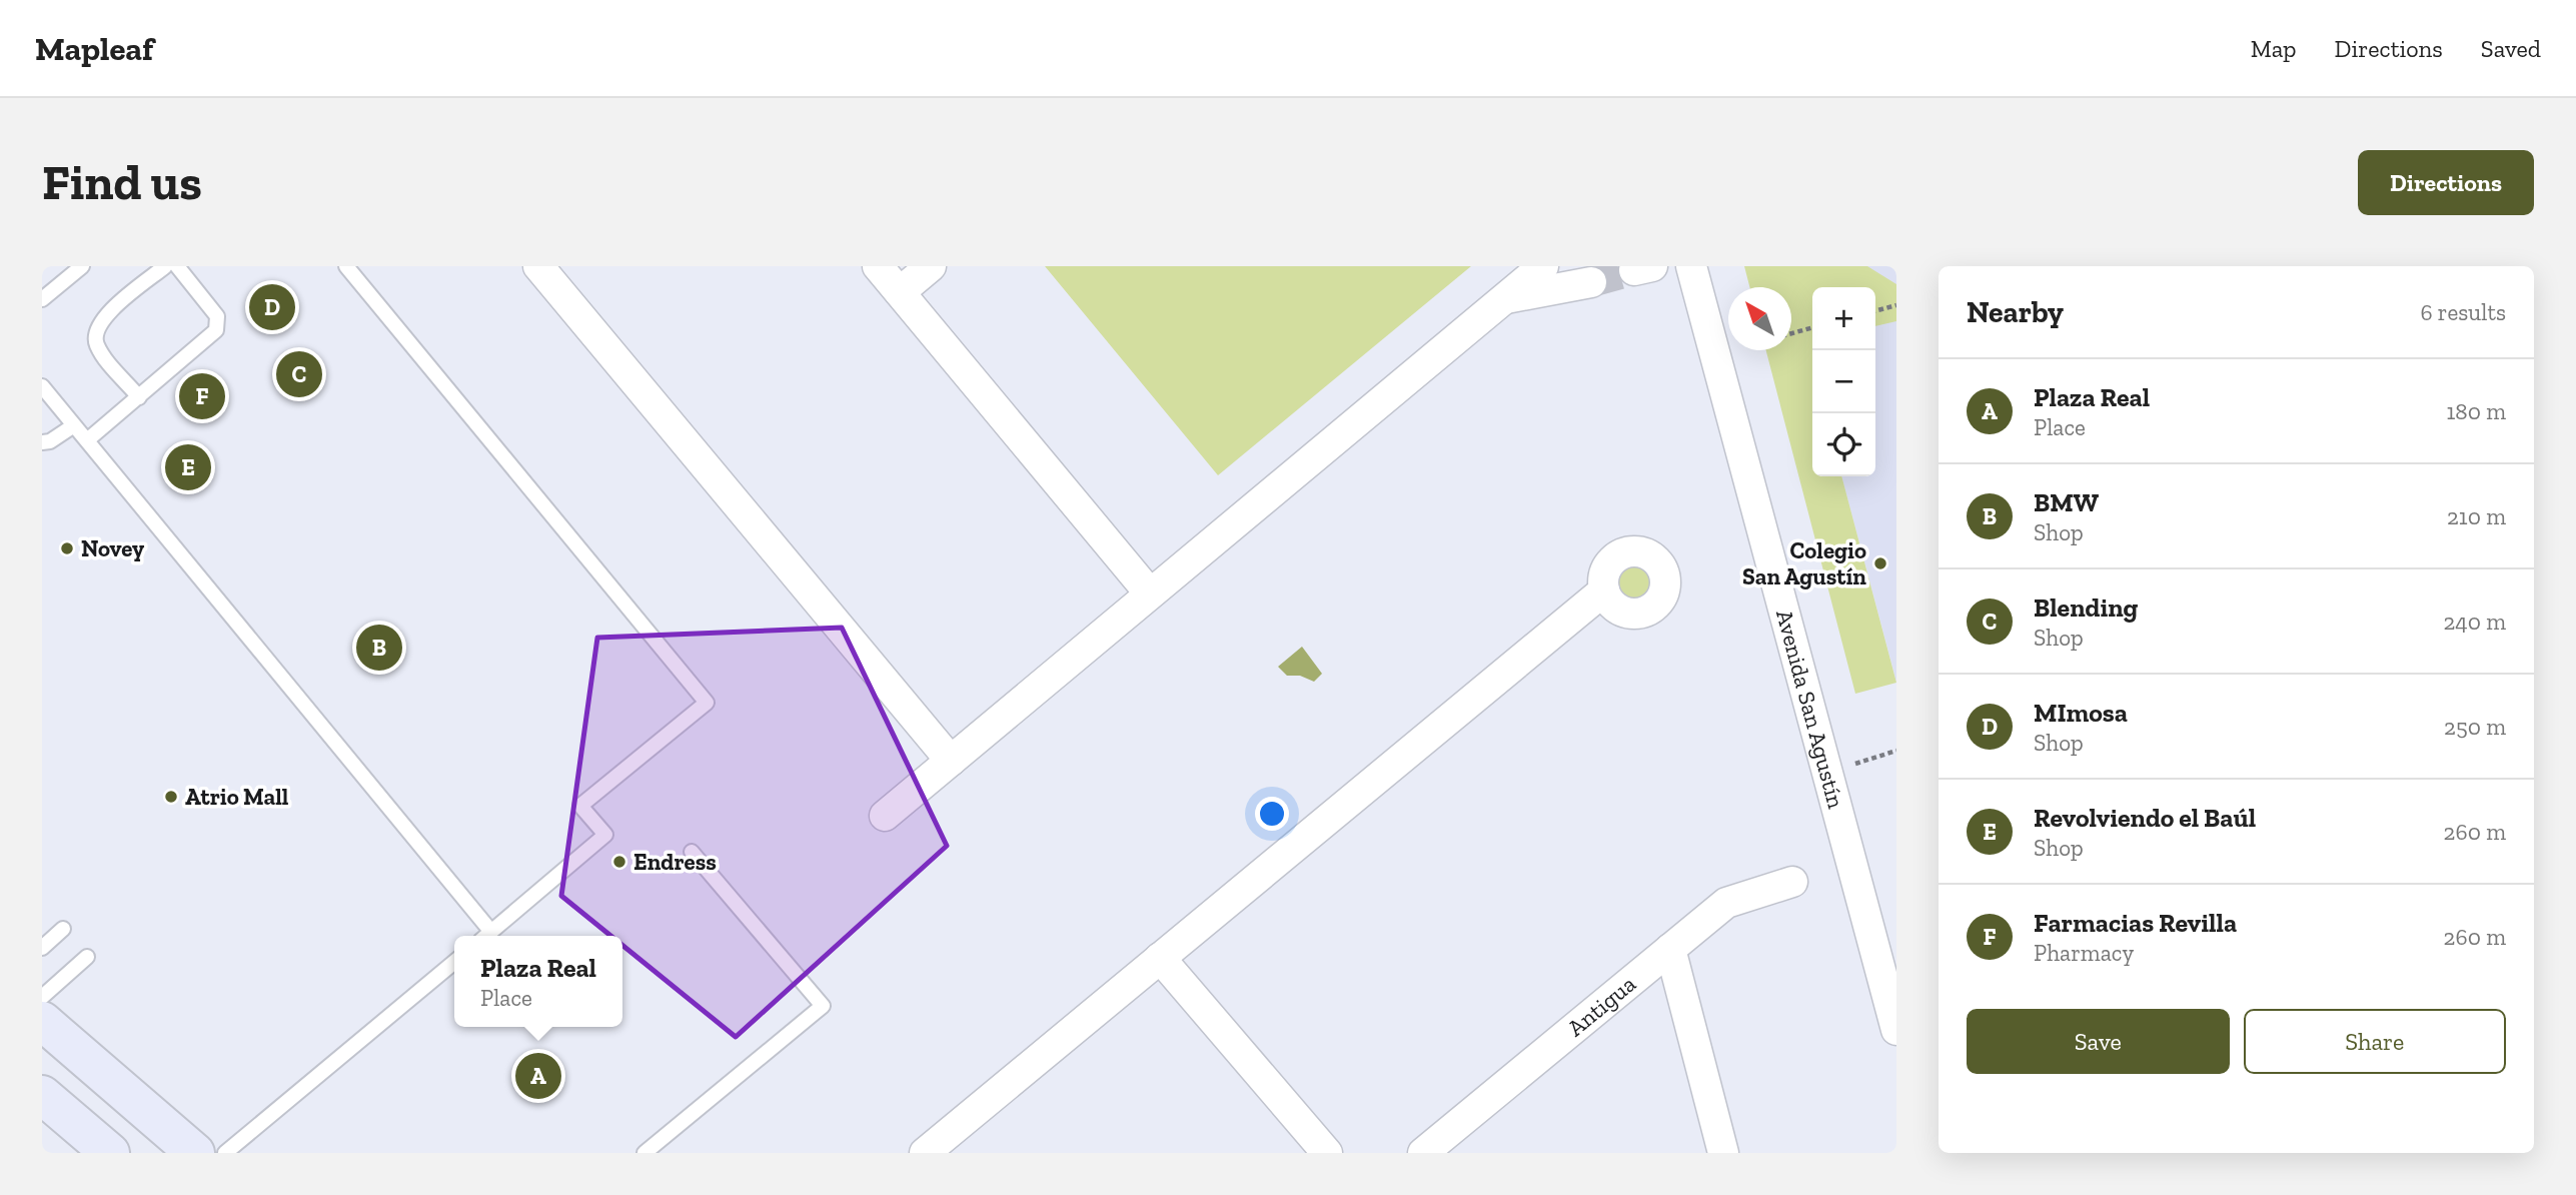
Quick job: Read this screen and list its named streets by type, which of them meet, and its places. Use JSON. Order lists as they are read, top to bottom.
{
  "streets": {
    "street": ["Avenida San Agustín", "Antigua"]
  },
  "places": [
    "Novey",
    "Colegio San Agustín",
    "Atrio Mall",
    "Endress"
  ],
  "north": "top left",
  "page": {
    "header": "Mapleaf",
    "nav": ["Map", "Directions", "Saved"],
    "buttons": [
      "Directions",
      ["Save", "Share"]
    ],
    "title": "Find us",
    "heading": ["Nearby", "6 results"],
    "pins": [
      "D",
      "C",
      "F",
      "E",
      "B",
      "A"
    ],
    "map_buttons": ["+", "−"],
    "list": [
      {
        "mark": "A",
        "name": "Plaza Real",
        "note": "Place",
        "value": "180 m"
      },
      {
        "mark": "B",
        "name": "BMW",
        "note": "Shop",
        "value": "210 m"
      },
      {
        "mark": "C",
        "name": "Blending",
        "note": "Shop",
        "value": "240 m"
      },
      {
        "mark": "D",
        "name": "MImosa",
        "note": "Shop",
        "value": "250 m"
      },
      {
        "mark": "E",
        "name": "Revolviendo el Baúl",
        "note": "Shop",
        "value": "260 m"
      },
      {
        "mark": "F",
        "name": "Farmacias Revilla",
        "note": "Pharmacy",
        "value": "260 m"
      }
    ],
    "popup": ["Plaza Real", "Place"]
  }
}
